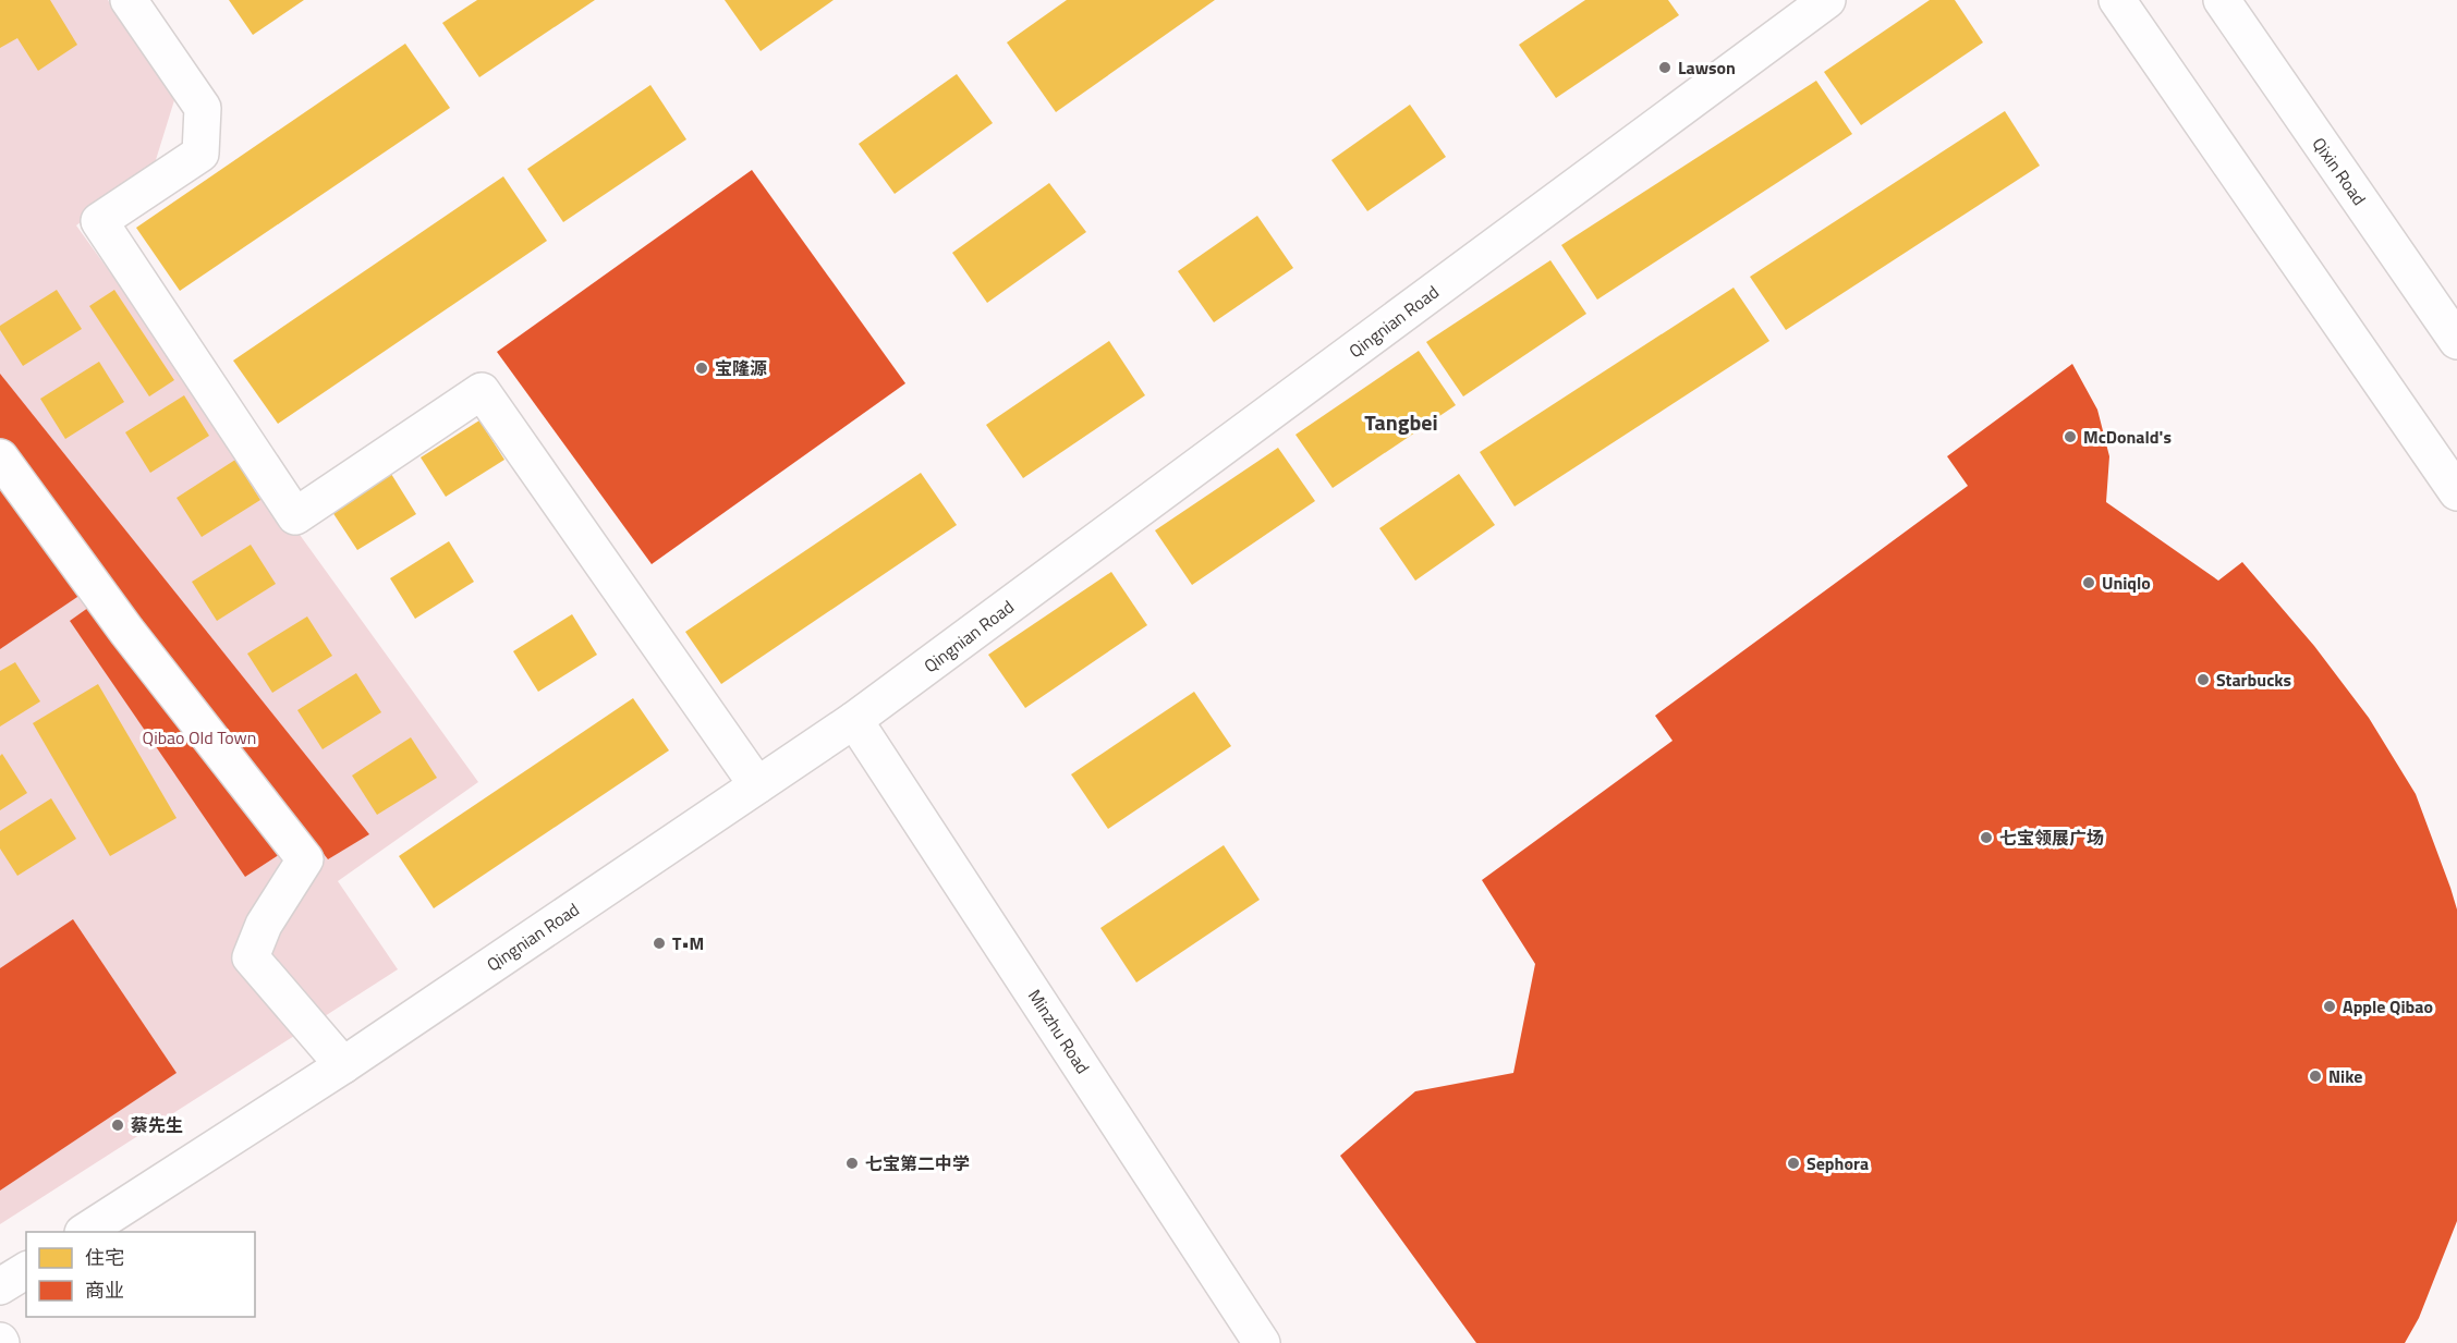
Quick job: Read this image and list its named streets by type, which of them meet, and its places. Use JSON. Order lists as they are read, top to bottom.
{
  "streets": {
    "street": ["Qixin Road", "Qingnian Road", "Minzhu Road"]
  },
  "crossings": [
    ["Qingnian Road", "Minzhu Road"]
  ],
  "districts": ["Tangbei"],
  "parks": ["Qibao Old Town"],
  "places": [
    "Lawson",
    "宝隆源",
    "McDonald's",
    "Uniqlo",
    "Starbucks",
    "七宝领展广场",
    "T•M",
    "Apple Qibao",
    "Nike",
    "蔡先生",
    "七宝第二中学",
    "Sephora"
  ],
  "legend": ["住宅", "商业"]
}
